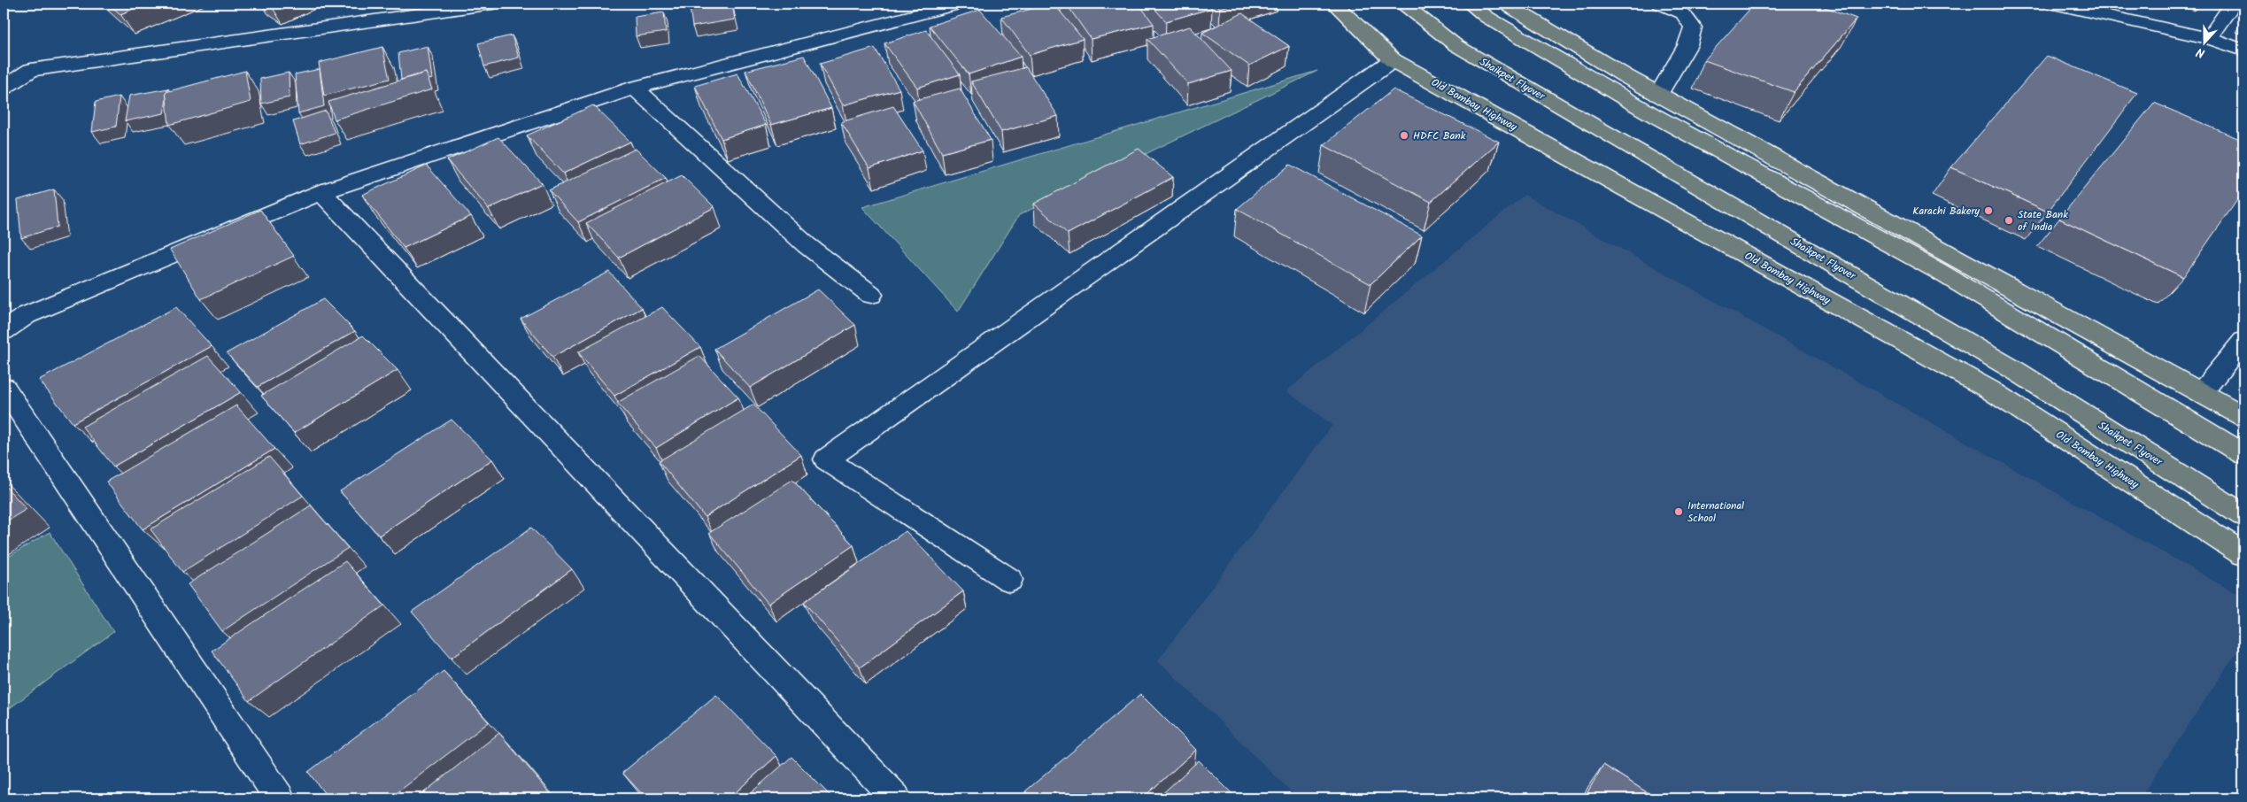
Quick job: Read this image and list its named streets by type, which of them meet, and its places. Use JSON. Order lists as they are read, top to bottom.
{
  "streets": {
    "main road": ["Shaikpet Flyover", "Old Bombay Highway"]
  },
  "places": [
    "HDFC Bank",
    "Karachi Bakery",
    "State Bank of India",
    "International School"
  ],
  "north": "bottom"
}
